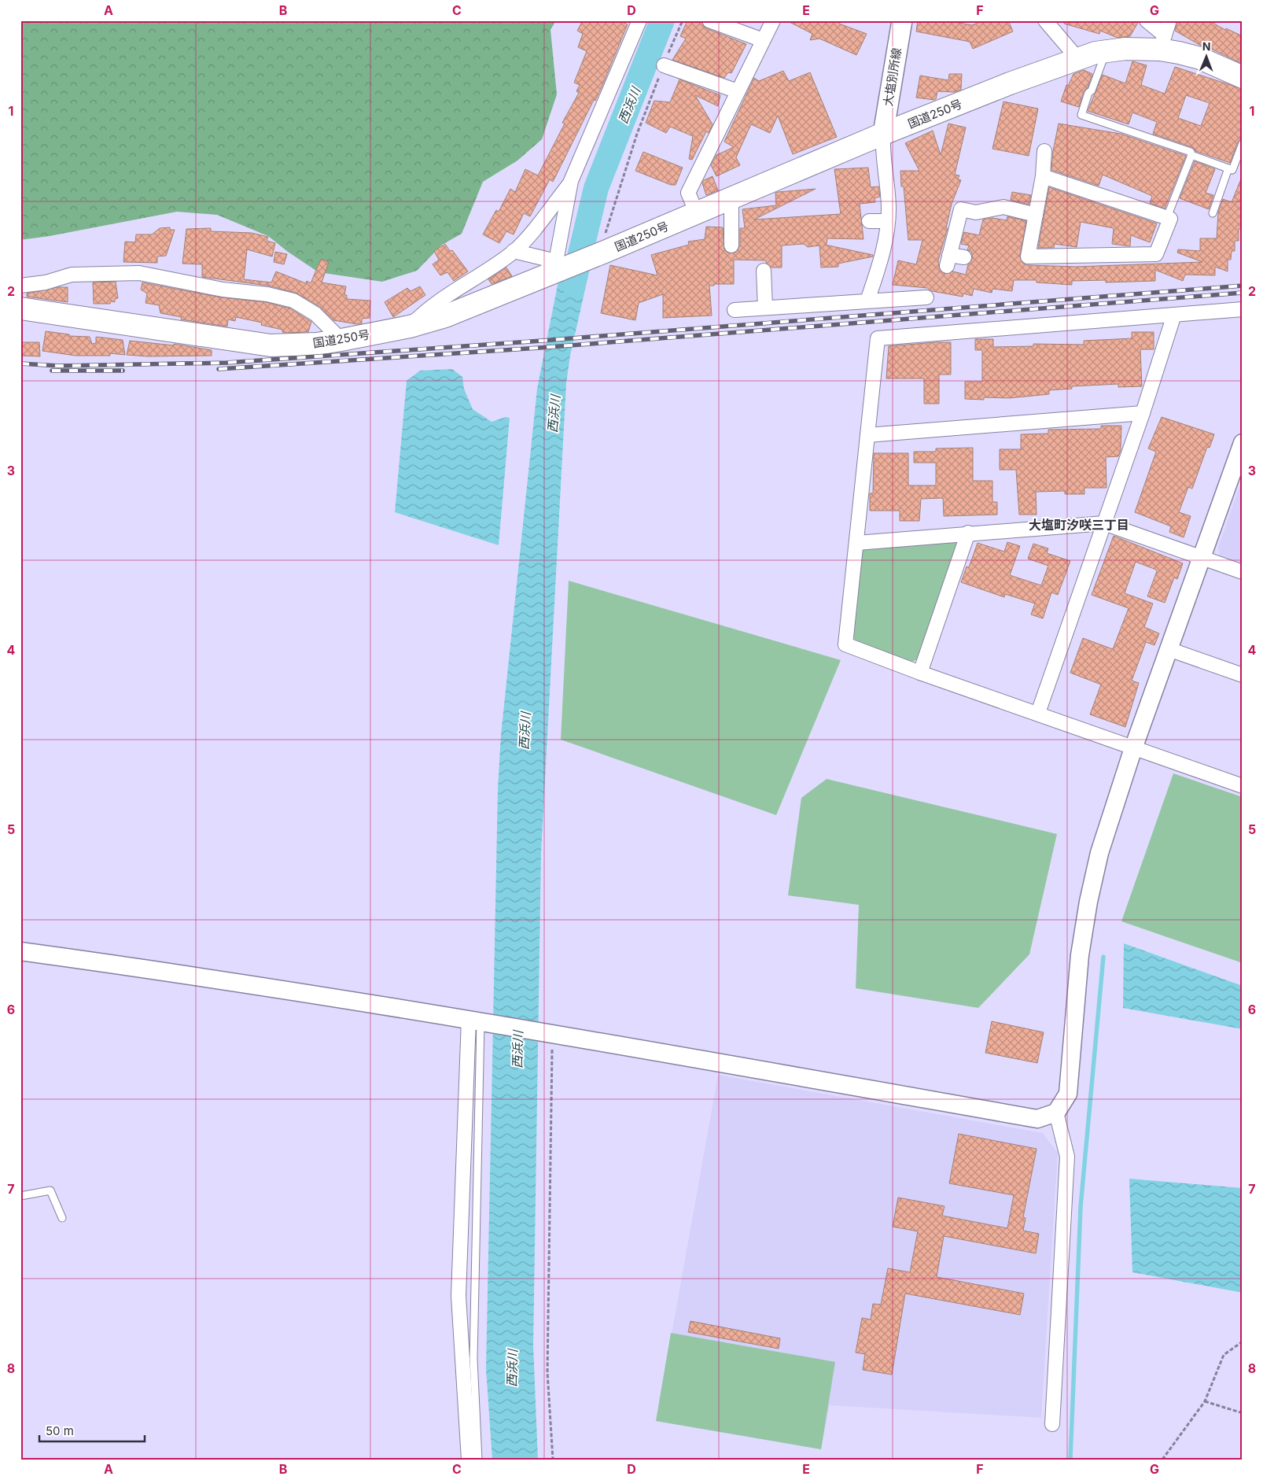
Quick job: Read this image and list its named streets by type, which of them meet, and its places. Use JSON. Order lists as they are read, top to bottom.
{
  "streets": {
    "highway": ["国道250号"],
    "main road": ["大塩別所線"]
  },
  "crossings": [
    ["大塩別所線", "国道250号"]
  ],
  "districts": ["大塩町汐咲三丁目"],
  "water": ["西浜川"],
  "scale_bar": "50 m",
  "north": "top",
  "grid": {
    "columns": [
      "A",
      "B",
      "C",
      "D",
      "E",
      "F",
      "G"
    ],
    "rows": [
      "1",
      "2",
      "3",
      "4",
      "5",
      "6",
      "7",
      "8"
    ]
  }
}
